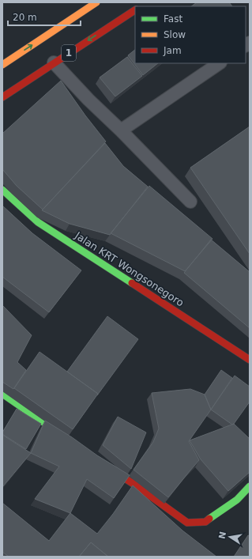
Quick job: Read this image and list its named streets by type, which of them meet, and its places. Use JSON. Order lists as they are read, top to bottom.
{
  "streets": {
    "main road": ["1", "Jalan KRT Wongsonegoro"]
  },
  "legend": ["Fast", "Slow", "Jam"],
  "scale_bar": "20 m",
  "north": "left"
}
